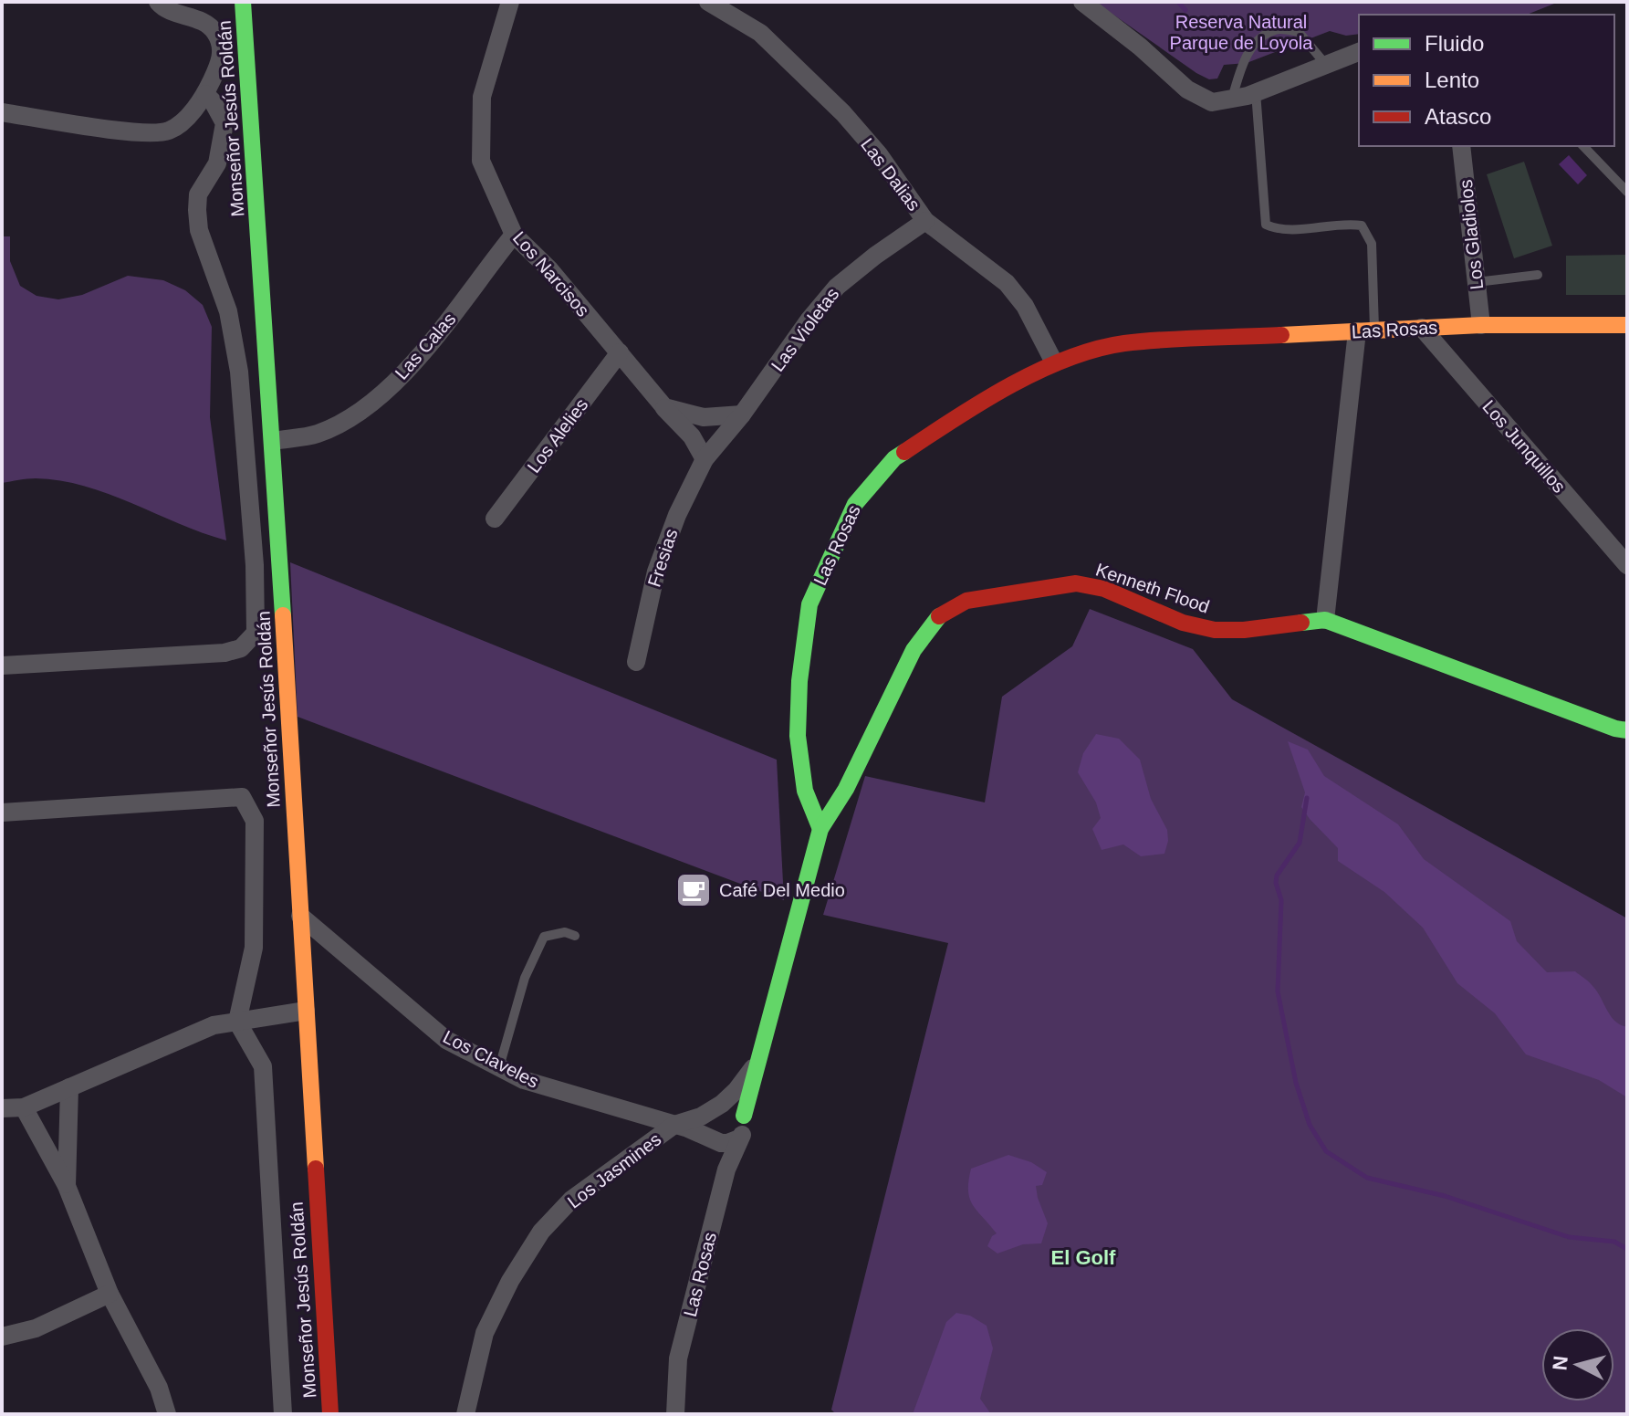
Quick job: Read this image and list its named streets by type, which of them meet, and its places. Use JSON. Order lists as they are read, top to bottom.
{
  "streets": {
    "street": [
      "Monseñor Jesús Roldán",
      "Las Dalias",
      "Los Gladiolos",
      "Los Narcisos",
      "Las Violetas",
      "Las Rosas",
      "Las Calas",
      "Los Alelies",
      "Los Junquillos",
      "Fresias",
      "Kenneth Flood",
      "Los Claveles",
      "Los Jasmines"
    ]
  },
  "crossings": [
    ["Monseñor Jesús Roldán", "Las Calas"],
    ["Monseñor Jesús Roldán", "Los Claveles"],
    ["Las Dalias", "Las Violetas"],
    ["Las Dalias", "Las Rosas"],
    ["Los Gladiolos", "Las Rosas"],
    ["Los Narcisos", "Las Violetas"],
    ["Los Narcisos", "Las Calas"],
    ["Los Narcisos", "Los Alelies"],
    ["Los Narcisos", "Fresias"],
    ["Las Violetas", "Fresias"],
    ["Las Rosas", "Los Junquillos"],
    ["Las Rosas", "Kenneth Flood"],
    ["Las Rosas", "Los Claveles"],
    ["Las Rosas", "Los Jasmines"],
    ["Los Claveles", "Los Jasmines"]
  ],
  "districts": ["El Golf"],
  "parks": ["Reserva Natural Parque de Loyola"],
  "places": {
    "cafe": ["Café Del Medio"]
  },
  "legend": ["Fluido", "Lento", "Atasco"],
  "north": "left"
}
